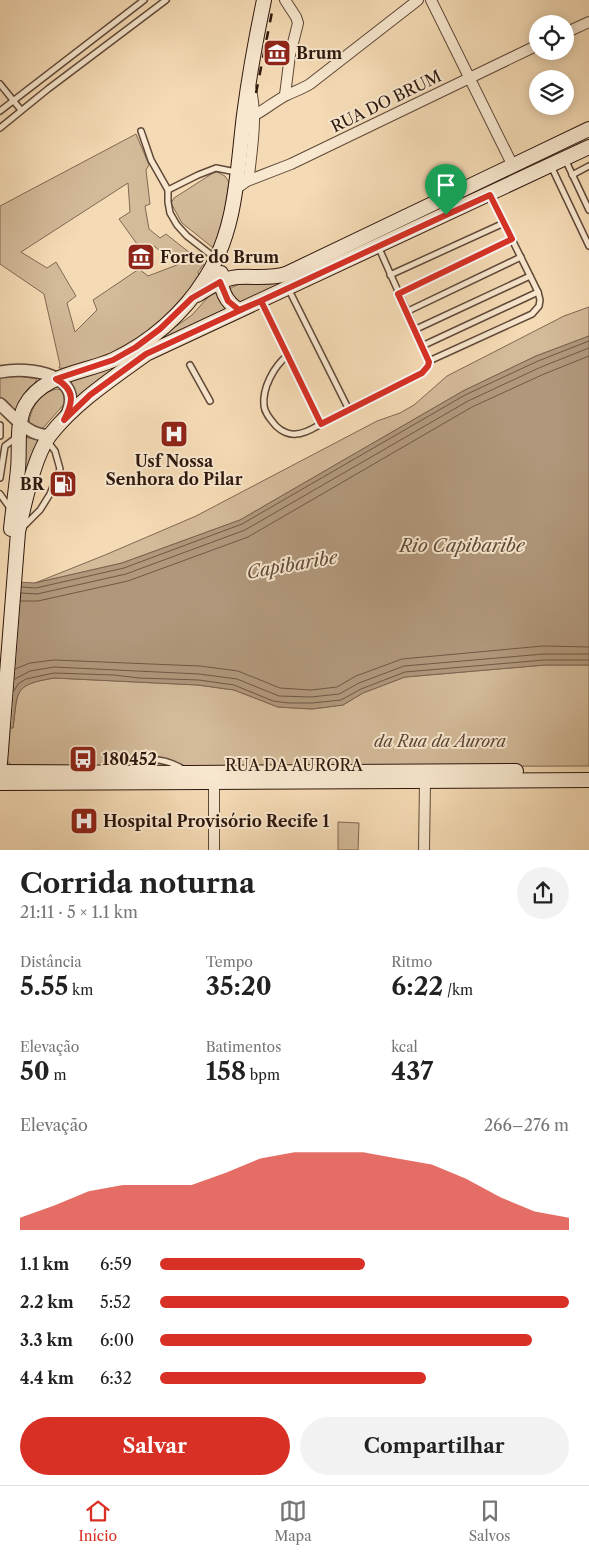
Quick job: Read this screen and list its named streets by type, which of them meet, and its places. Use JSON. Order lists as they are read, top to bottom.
{
  "streets": {
    "main road": ["RUA DA AURORA"],
    "street": ["RUA DO BRUM"]
  },
  "water": ["Rio Capibaribe", "Capibaribe"],
  "parks": ["da Rua da Aurora"],
  "places": {
    "museum": ["Brum", "Forte do Brum"],
    "hospital": ["Usf Nossa Senhora do Pilar", "Hospital Provisório Recife 1"],
    "fuel station": ["BR"],
    "bus stop": ["180452"]
  },
  "page": {
    "heading": ["Corrida noturna", "21:11 · 5 × 1.1 km"],
    "stats": [
      ["Distância", "5.55 km"],
      ["Tempo", "35:20"],
      ["Ritmo", "6:22 /km"],
      ["Elevação", "50 m"],
      ["Batimentos", "158 bpm"],
      ["kcal", "437"]
    ],
    "chart": ["Elevação", "266–276 m"],
    "list": [
      {
        "name": "1.1 km",
        "note": "6:59"
      },
      {
        "name": "2.2 km",
        "note": "5:52"
      },
      {
        "name": "3.3 km",
        "note": "6:00"
      },
      {
        "name": "4.4 km",
        "note": "6:32"
      }
    ],
    "buttons": ["Salvar", "Compartilhar"],
    "tabs": ["Início", "Mapa", "Salvos"]
  }
}
